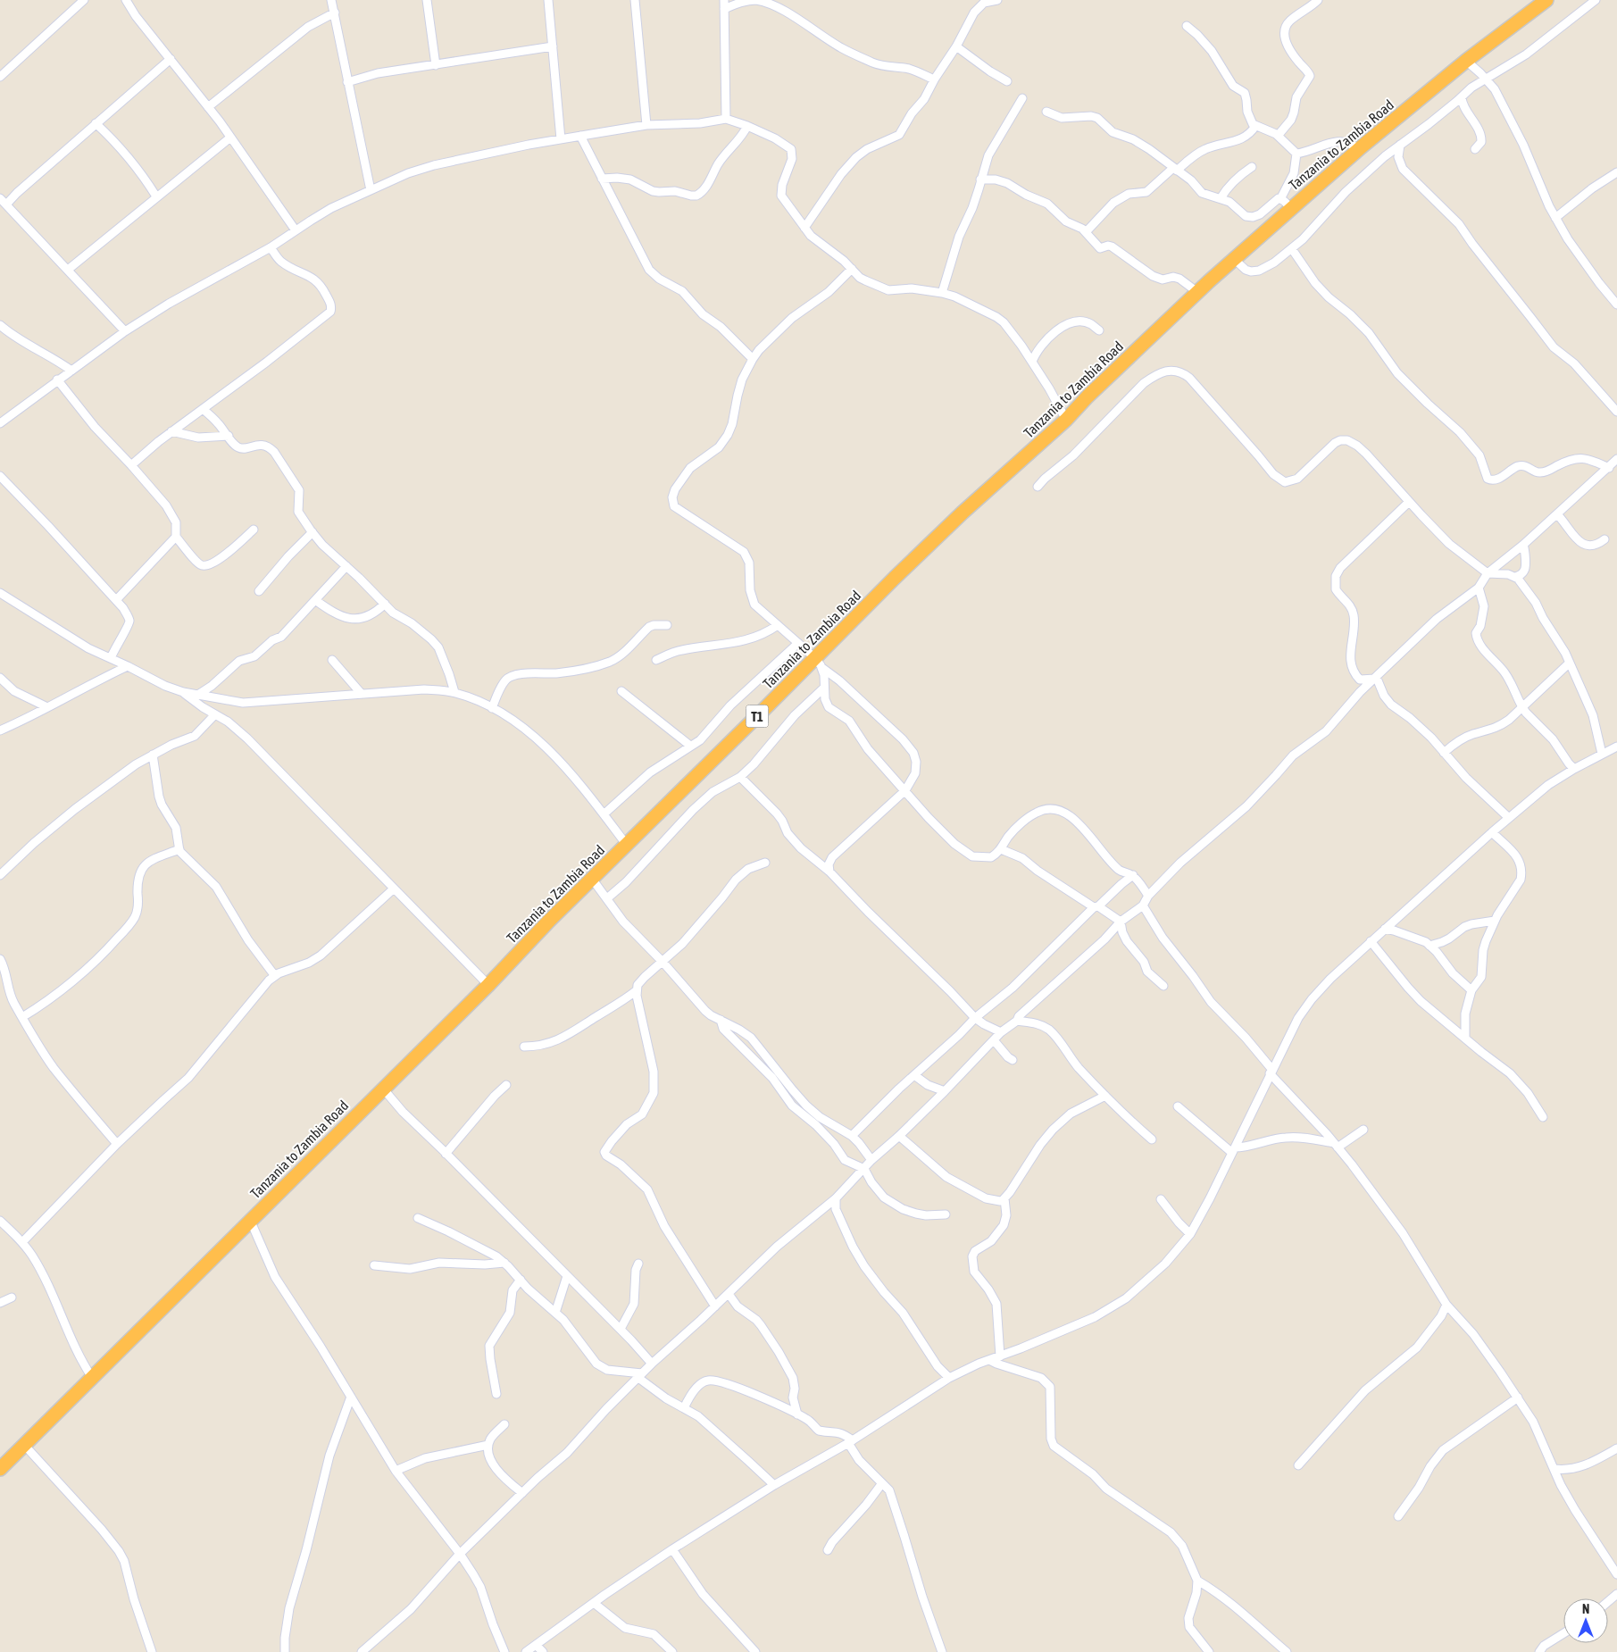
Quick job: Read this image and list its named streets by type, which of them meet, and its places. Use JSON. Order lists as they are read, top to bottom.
{
  "streets": {
    "highway": ["Tanzania to Zambia Road", "T1"]
  },
  "north": "top"
}
